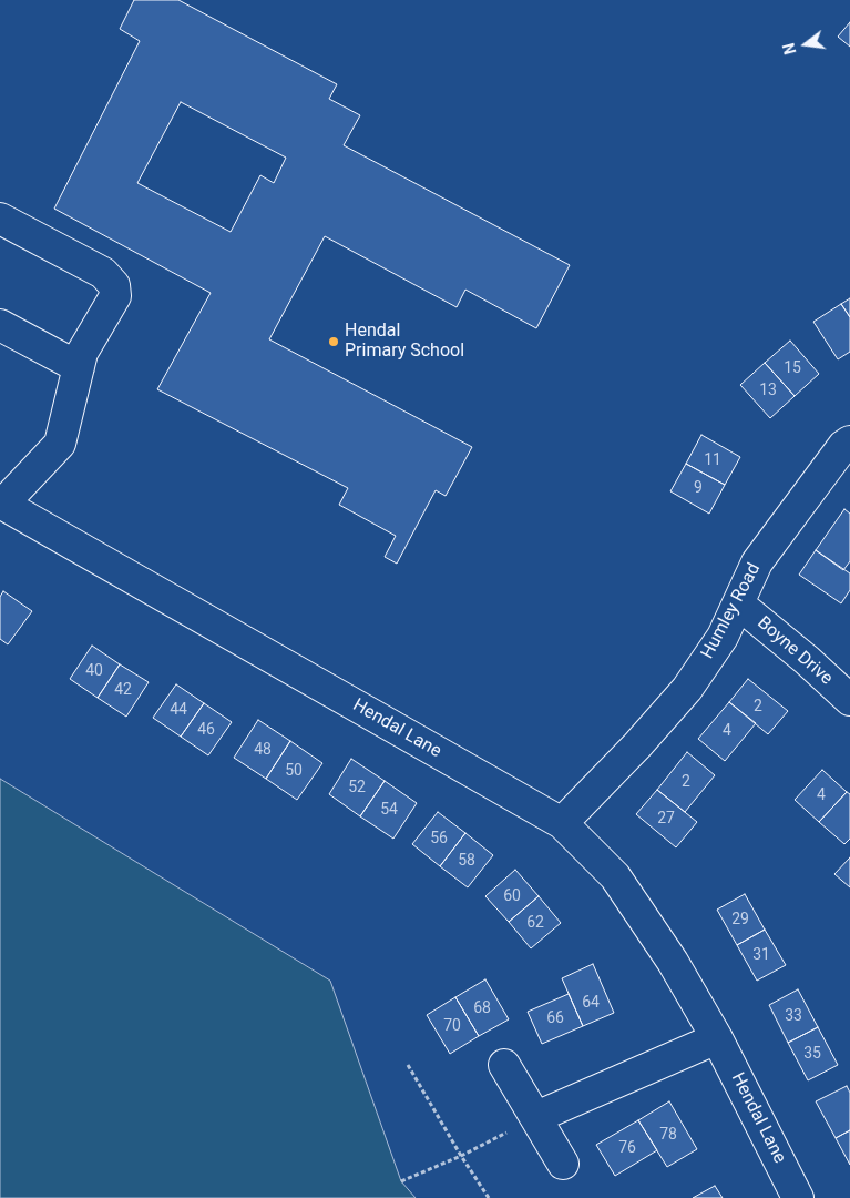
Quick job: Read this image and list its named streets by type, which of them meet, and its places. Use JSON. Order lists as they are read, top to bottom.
{
  "streets": {
    "street": ["Humley Road", "Boyne Drive", "Hendal Lane"]
  },
  "crossings": [
    ["Humley Road", "Boyne Drive"],
    ["Humley Road", "Hendal Lane"]
  ],
  "places": ["Hendal Primary School"],
  "house_numbers": [
    "15",
    "13",
    "11",
    "9",
    "40",
    "42",
    "2",
    "44",
    "46",
    "4",
    "48",
    "50",
    "2",
    "52",
    "4",
    "54",
    "27",
    "56",
    "58",
    "60",
    "29",
    "62",
    "31",
    "64",
    "68",
    "33",
    "66",
    "70",
    "35",
    "78",
    "76"
  ],
  "north": "left"
}
